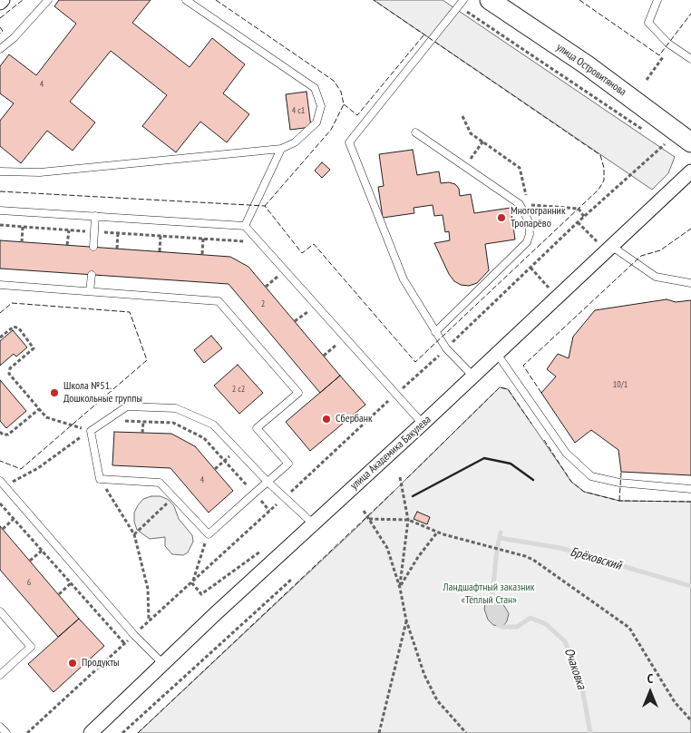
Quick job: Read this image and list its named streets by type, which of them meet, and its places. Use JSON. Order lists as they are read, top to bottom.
{
  "streets": {
    "main road": ["улица Островитянова"],
    "street": ["улица Академика Бакулева"]
  },
  "water": ["Брёховский", "Очаковка"],
  "parks": ["Ландшафтный заказник «Тёплый Стан»"],
  "places": [
    "Многогранник Тропарёво",
    "Школа №51. Дошкольные группы",
    "Сбербанк",
    "Продукты"
  ],
  "house_numbers": [
    "4",
    "4 с1",
    "2",
    "10/1",
    "2 с2",
    "4",
    "6"
  ],
  "north": "top"
}
